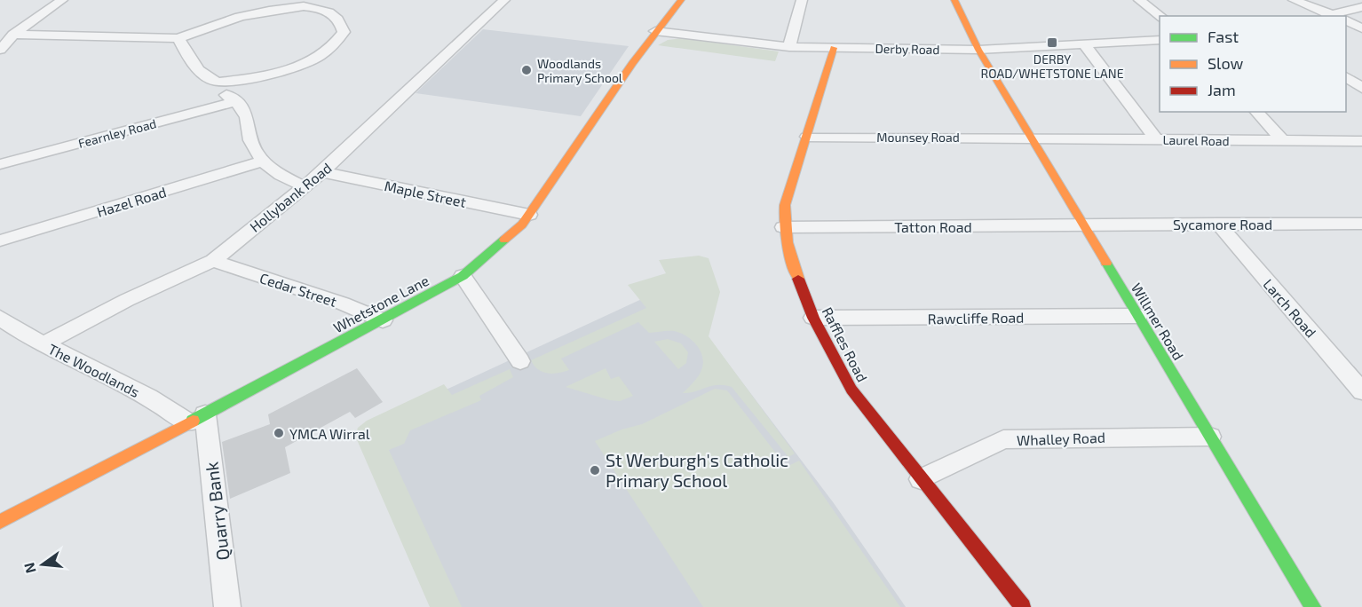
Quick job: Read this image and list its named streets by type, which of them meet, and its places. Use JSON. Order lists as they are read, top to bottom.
{
  "streets": {
    "street": [
      "Derby Road",
      "Fearnley Road",
      "Mounsey Road",
      "Laurel Road",
      "Maple Street",
      "Hollybank Road",
      "Hazel Road",
      "Sycamore Road",
      "Tatton Road",
      "Cedar Street",
      "Whetstone Lane",
      "Larch Road",
      "Rawcliffe Road",
      "Willmer Road",
      "Raffles Road",
      "The Woodlands",
      "Whalley Road",
      "Quarry Bank"
    ]
  },
  "crossings": [
    ["Derby Road", "Whetstone Lane"],
    ["Derby Road", "Willmer Road"],
    ["Derby Road", "Raffles Road"],
    ["Mounsey Road", "Laurel Road"],
    ["Mounsey Road", "Willmer Road"],
    ["Mounsey Road", "Raffles Road"],
    ["Laurel Road", "Willmer Road"],
    ["Maple Street", "Hollybank Road"],
    ["Maple Street", "Whetstone Lane"],
    ["Hollybank Road", "Cedar Street"],
    ["Hollybank Road", "The Woodlands"],
    ["Sycamore Road", "Tatton Road"],
    ["Sycamore Road", "Larch Road"],
    ["Sycamore Road", "Willmer Road"],
    ["Tatton Road", "Willmer Road"],
    ["Tatton Road", "Raffles Road"],
    ["Cedar Street", "Whetstone Lane"],
    ["Whetstone Lane", "The Woodlands"],
    ["Whetstone Lane", "Quarry Bank"],
    ["Rawcliffe Road", "Willmer Road"],
    ["Rawcliffe Road", "Raffles Road"],
    ["Willmer Road", "Whalley Road"],
    ["Raffles Road", "Whalley Road"],
    ["The Woodlands", "Quarry Bank"]
  ],
  "places": {
    "transit": ["DERBY ROAD/WHETSTONE LANE"],
    "other": ["Woodlands Primary School", "YMCA Wirral", "St Werburgh's Catholic Primary School"]
  },
  "legend": ["Fast", "Slow", "Jam"],
  "north": "left"
}
